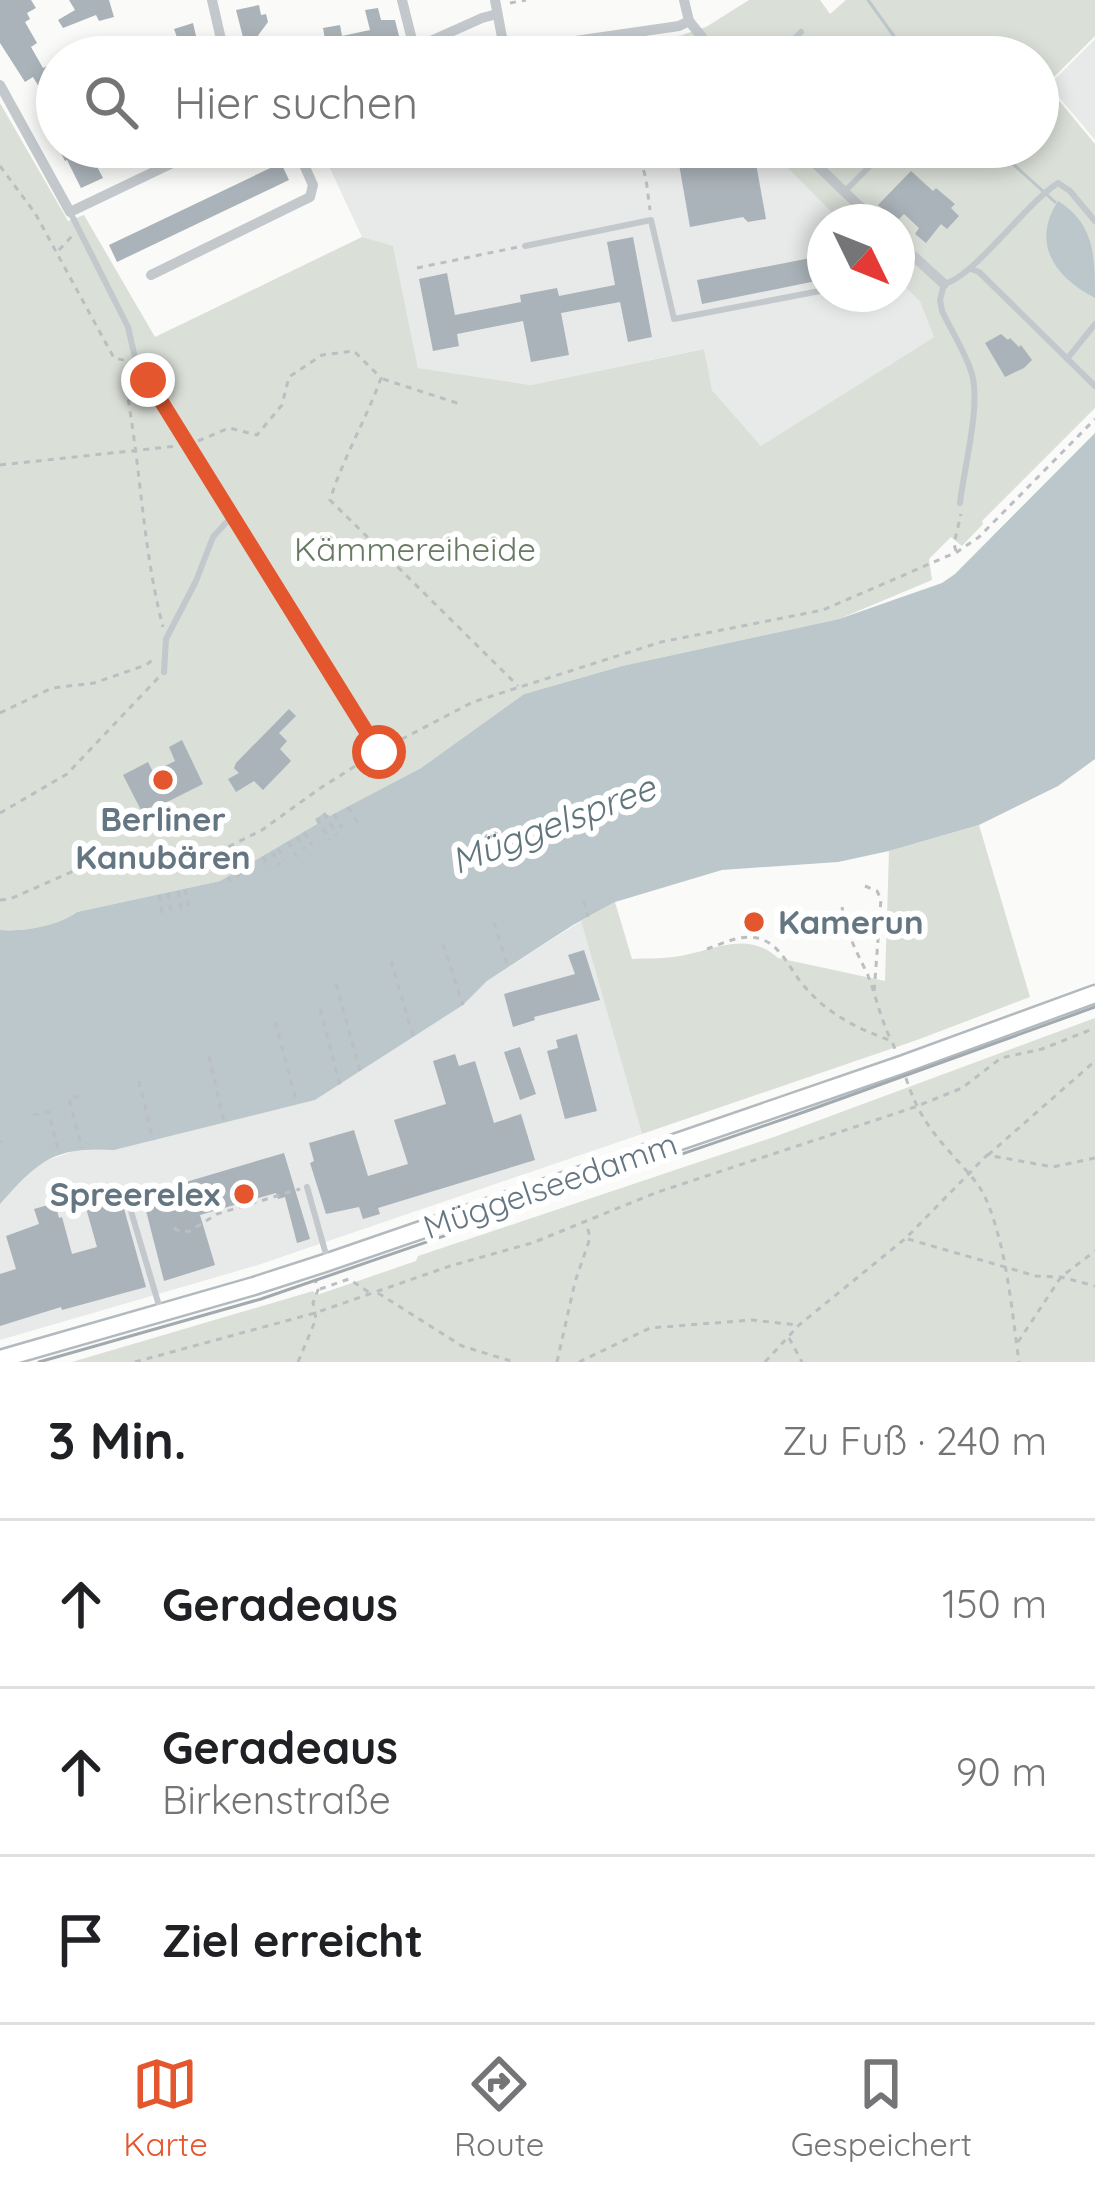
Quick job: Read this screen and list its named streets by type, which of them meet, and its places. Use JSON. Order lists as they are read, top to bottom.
{
  "streets": {
    "main road": ["Müggelseedamm"]
  },
  "water": ["Müggelspree"],
  "parks": ["Kämmereiheide"],
  "places": ["Berliner Kanubären", "Kamerun", "Spreerelex"],
  "north": "bottom right",
  "page": {
    "search": "Hier suchen",
    "heading": ["3 Min.", "Zu Fuß · 240 m"],
    "list": [
      ["Geradeaus", "150 m"],
      ["Geradeaus", "Birkenstraße", "90 m"],
      "Ziel erreicht"
    ],
    "nav": ["Karte", "Route", "Gespeichert"]
  }
}
